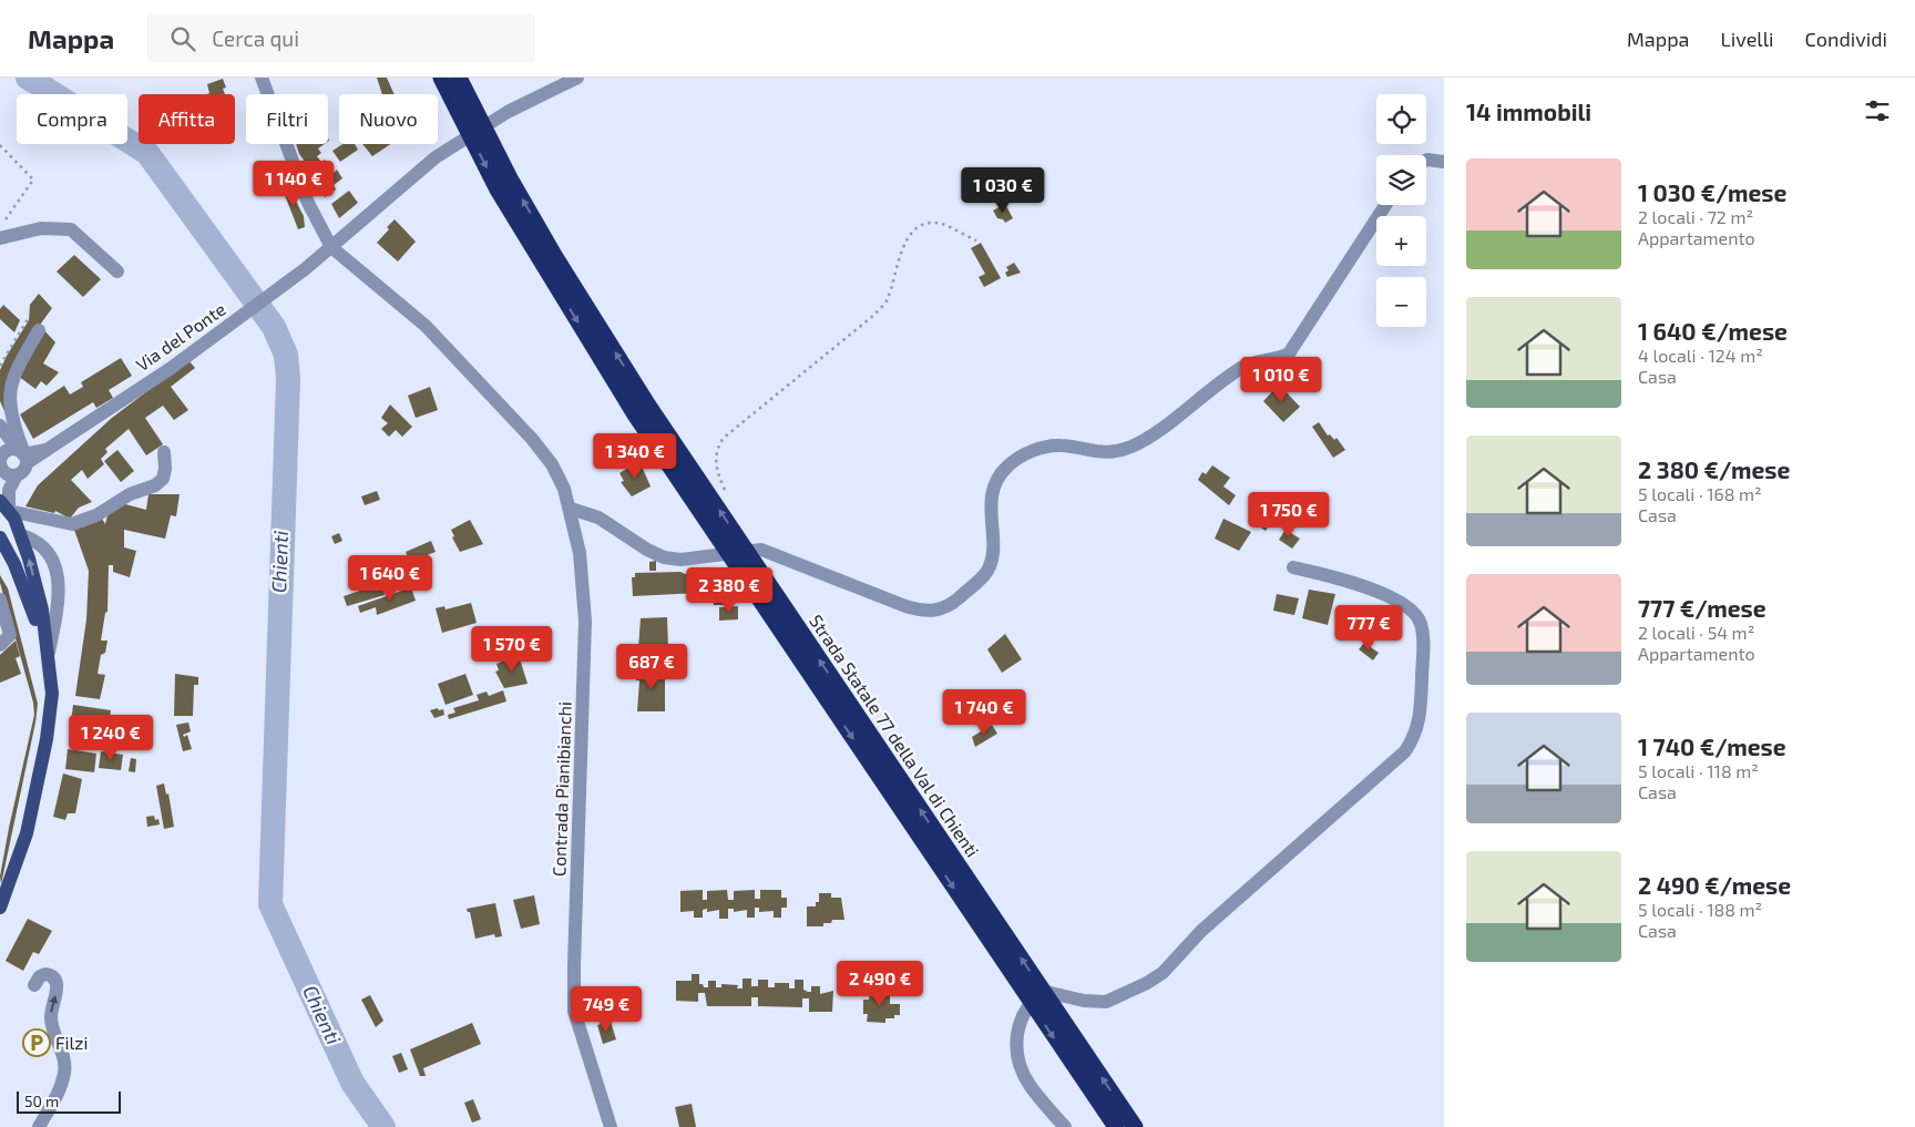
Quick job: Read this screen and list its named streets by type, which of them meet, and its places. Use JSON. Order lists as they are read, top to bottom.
{
  "streets": {
    "highway": ["Strada Statale 77 della Val di Chienti"],
    "street": ["Via del Ponte", "Contrada Pianibianchi"]
  },
  "crossings": [
    ["Via del Ponte", "Contrada Pianibianchi"]
  ],
  "water": ["Chienti"],
  "places": {
    "parking": ["Filzi"]
  },
  "scale_bar": "50 m",
  "page": {
    "header": "Mappa",
    "search": "Cerca qui",
    "nav": ["Mappa", "Livelli", "Condividi"],
    "heading": "14 immobili",
    "map_buttons": ["+", "−"],
    "chip": [
      "Compra",
      "Affitta",
      "Filtri",
      "Nuovo"
    ],
    "list": [
      {
        "name": "1 030 €/mese",
        "note": "2 locali · 72 m² · Appartamento"
      },
      {
        "name": "1 640 €/mese",
        "note": "4 locali · 124 m² · Casa"
      },
      {
        "name": "2 380 €/mese",
        "note": "5 locali · 168 m² · Casa"
      },
      {
        "name": "777 €/mese",
        "note": "2 locali · 54 m² · Appartamento"
      },
      {
        "name": "1 740 €/mese",
        "note": "5 locali · 118 m² · Casa"
      },
      {
        "name": "2 490 €/mese",
        "note": "5 locali · 188 m² · Casa"
      }
    ],
    "price": [
      "1 140 €",
      "1 030 €",
      "1 010 €",
      "1 340 €",
      "1 750 €",
      "1 640 €",
      "2 380 €",
      "777 €",
      "1 570 €",
      "687 €",
      "1 740 €",
      "1 240 €",
      "2 490 €",
      "749 €"
    ],
    "scale": "50 m"
  }
}
